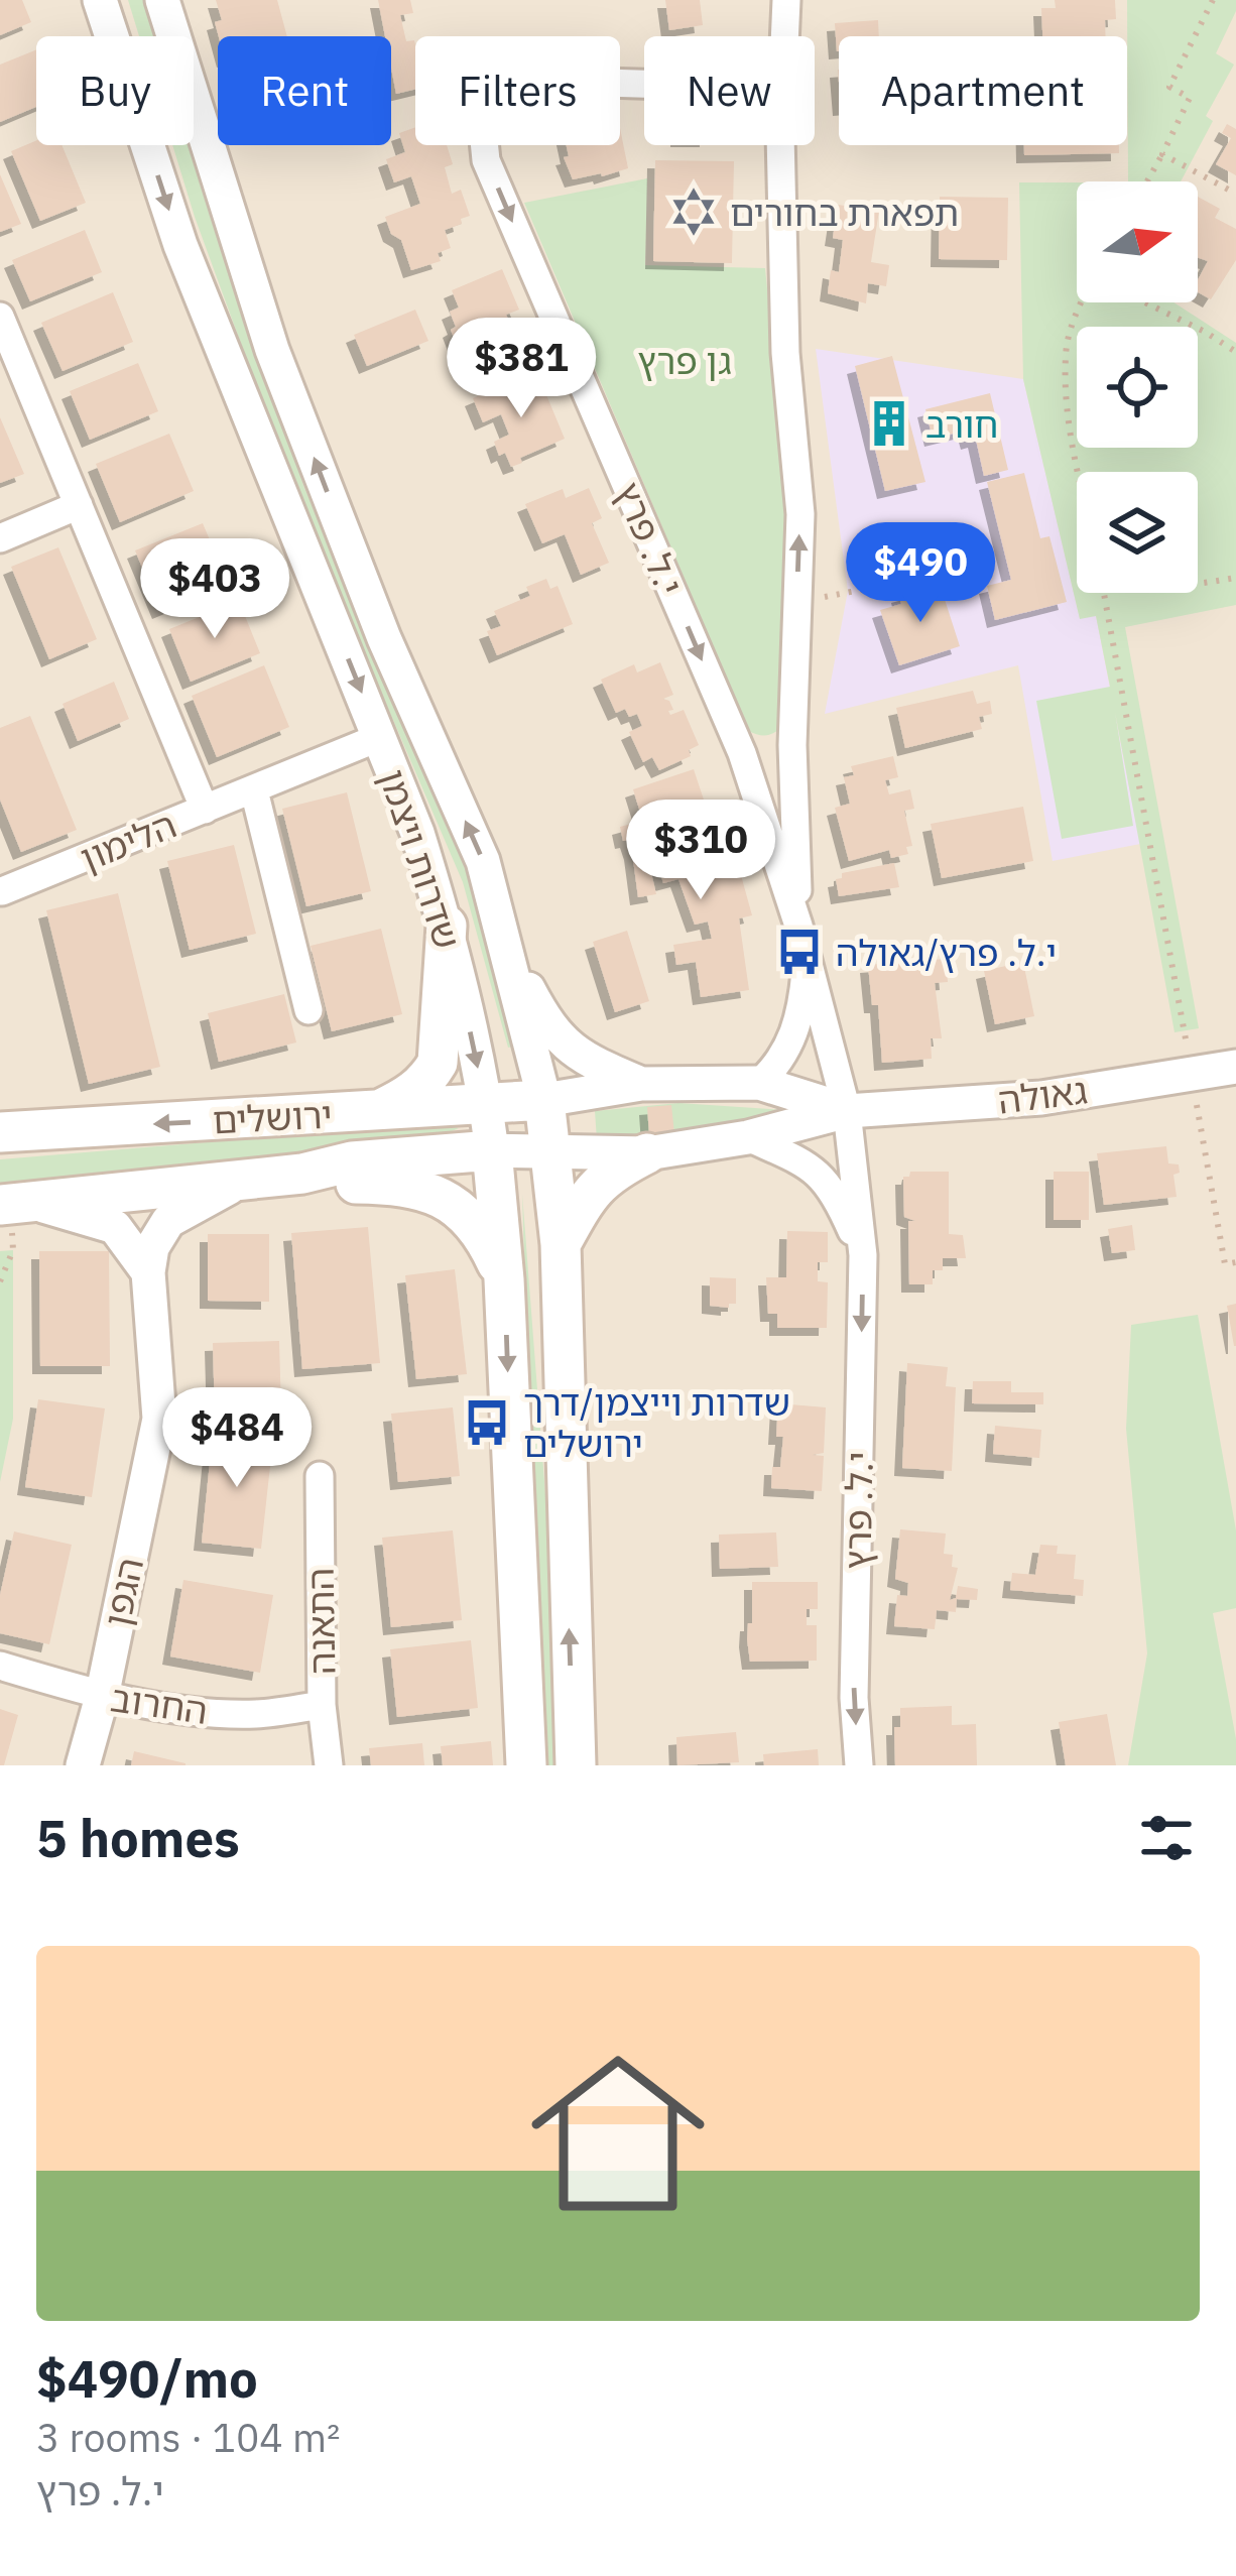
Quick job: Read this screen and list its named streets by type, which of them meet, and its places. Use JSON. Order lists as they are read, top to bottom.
{
  "streets": {
    "main road": ["שדרות ויצמן", "ירושלים"],
    "street": [
      "י.ל. פרץ",
      "הלימון",
      "גאולה",
      "הגפן",
      "התאנה",
      "החרוב"
    ]
  },
  "crossings": [
    ["י.ל. פרץ", "גאולה"],
    ["הלימון", "שדרות ויצמן"],
    ["שדרות ויצמן", "גאולה"],
    ["שדרות ויצמן", "ירושלים"],
    ["גאולה", "ירושלים"],
    ["ירושלים", "הגפן"],
    ["הגפן", "החרוב"],
    ["התאנה", "החרוב"]
  ],
  "parks": ["גן פרץ"],
  "places": {
    "synagogue": ["תפארת בחורים"],
    "building": ["חורב"],
    "bus stop": ["י.ל. פרץ/גאולה", "שדרות וייצמן/דרך ירושלים"]
  },
  "north": "right",
  "page": {
    "chip": [
      "Buy",
      "Rent",
      "Filters",
      "New",
      "Apartment"
    ],
    "price": [
      "$381",
      "$490",
      "$403",
      "$310",
      "$484"
    ],
    "heading": "5 homes",
    "list": [
      {
        "name": "$490/mo",
        "note": "3 rooms · 104 m² · י.ל. פרץ"
      }
    ]
  }
}
